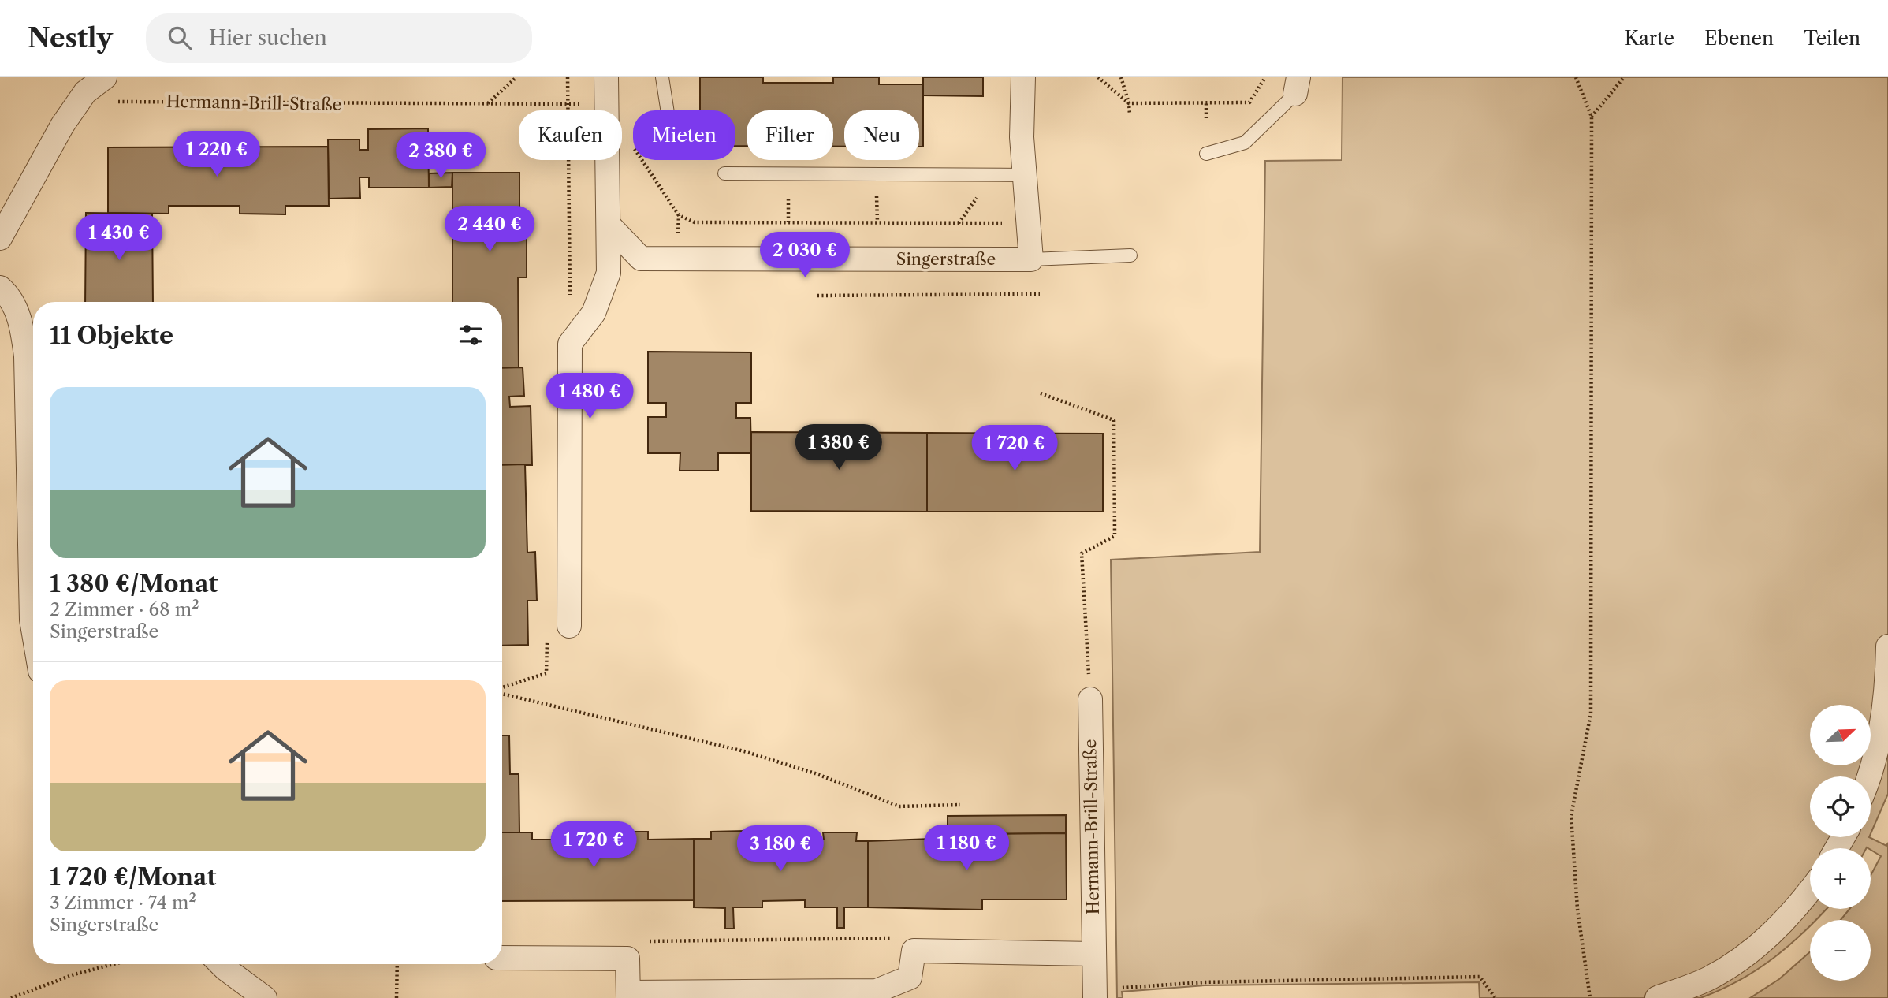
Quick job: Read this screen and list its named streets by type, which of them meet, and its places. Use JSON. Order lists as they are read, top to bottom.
{
  "streets": {
    "street": ["Hermann-Brill-Straße", "Singerstraße"]
  },
  "north": "top right",
  "page": {
    "header": "Nestly",
    "search": "Hier suchen",
    "nav": ["Karte", "Ebenen", "Teilen"],
    "chip": [
      "Kaufen",
      "Mieten",
      "Filter",
      "Neu"
    ],
    "price": [
      "1 220 €",
      "2 380 €",
      "2 440 €",
      "1 430 €",
      "2 030 €",
      "1 480 €",
      "1 380 €",
      "1 720 €",
      "1 720 €",
      "1 180 €",
      "3 180 €"
    ],
    "heading": "11 Objekte",
    "list": [
      {
        "name": "1 380 €/Monat",
        "note": "2 Zimmer · 68 m² · Singerstraße"
      },
      {
        "name": "1 720 €/Monat",
        "note": "3 Zimmer · 74 m² · Singerstraße"
      }
    ],
    "map_buttons": ["+", "−"]
  }
}
